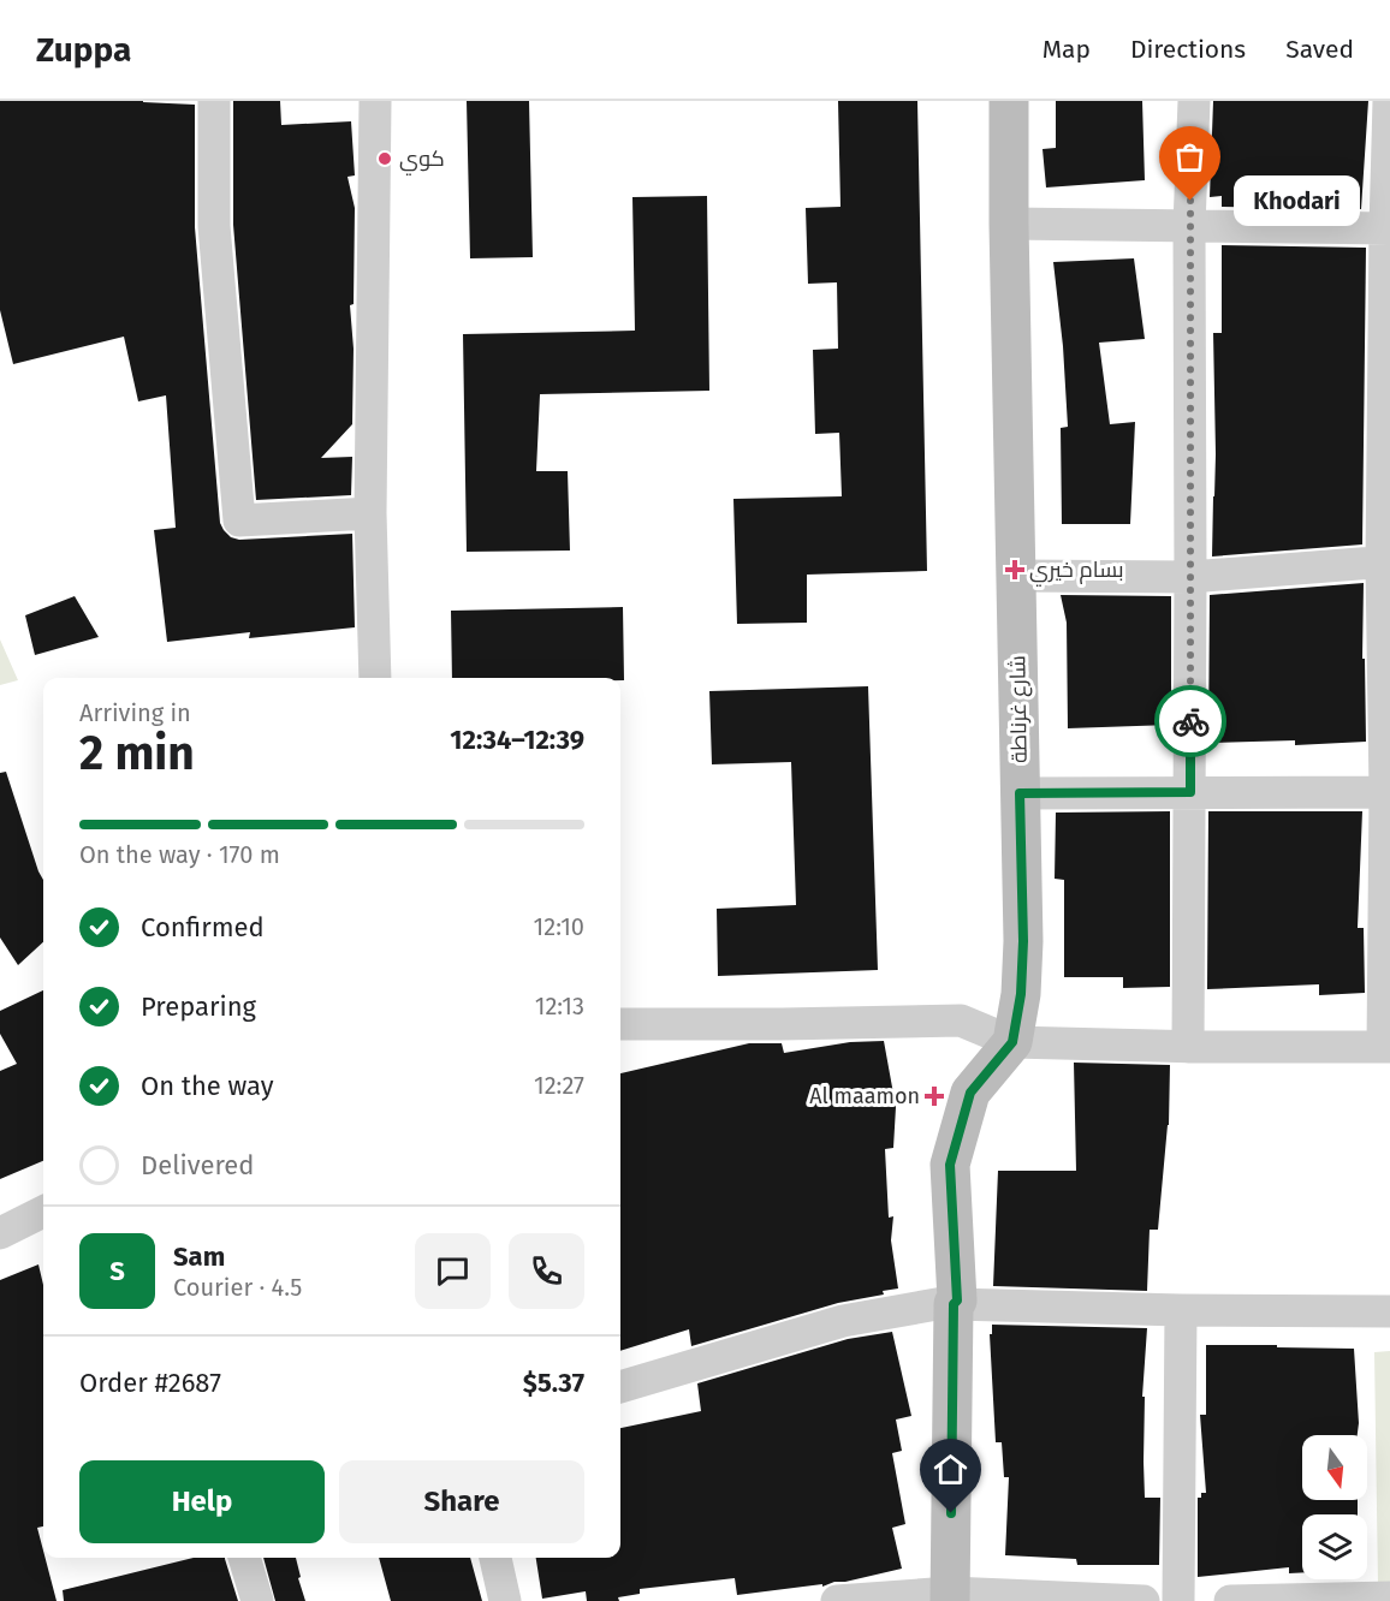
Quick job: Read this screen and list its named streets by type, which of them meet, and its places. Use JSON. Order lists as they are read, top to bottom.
{
  "streets": {
    "main road": ["شارع غرناطة"]
  },
  "places": {
    "other": ["كوي", "Khodari"],
    "health": ["بسام خيري", "Al maamon"]
  },
  "north": "bottom",
  "page": {
    "header": "Zuppa",
    "nav": ["Map", "Directions", "Saved"],
    "bubble": "Khodari",
    "heading": ["2 min", "Arriving in", "12:34–12:39"],
    "panel": [
      "Sam",
      "Courier · 4.5",
      "Order #2687",
      "$5.37"
    ],
    "bar": "On the way · 170 m",
    "list": [
      ["Confirmed", "12:10"],
      ["Preparing", "12:13"],
      ["On the way", "12:27"],
      "Delivered"
    ],
    "round": "S",
    "buttons": ["Help", "Share"]
  }
}
